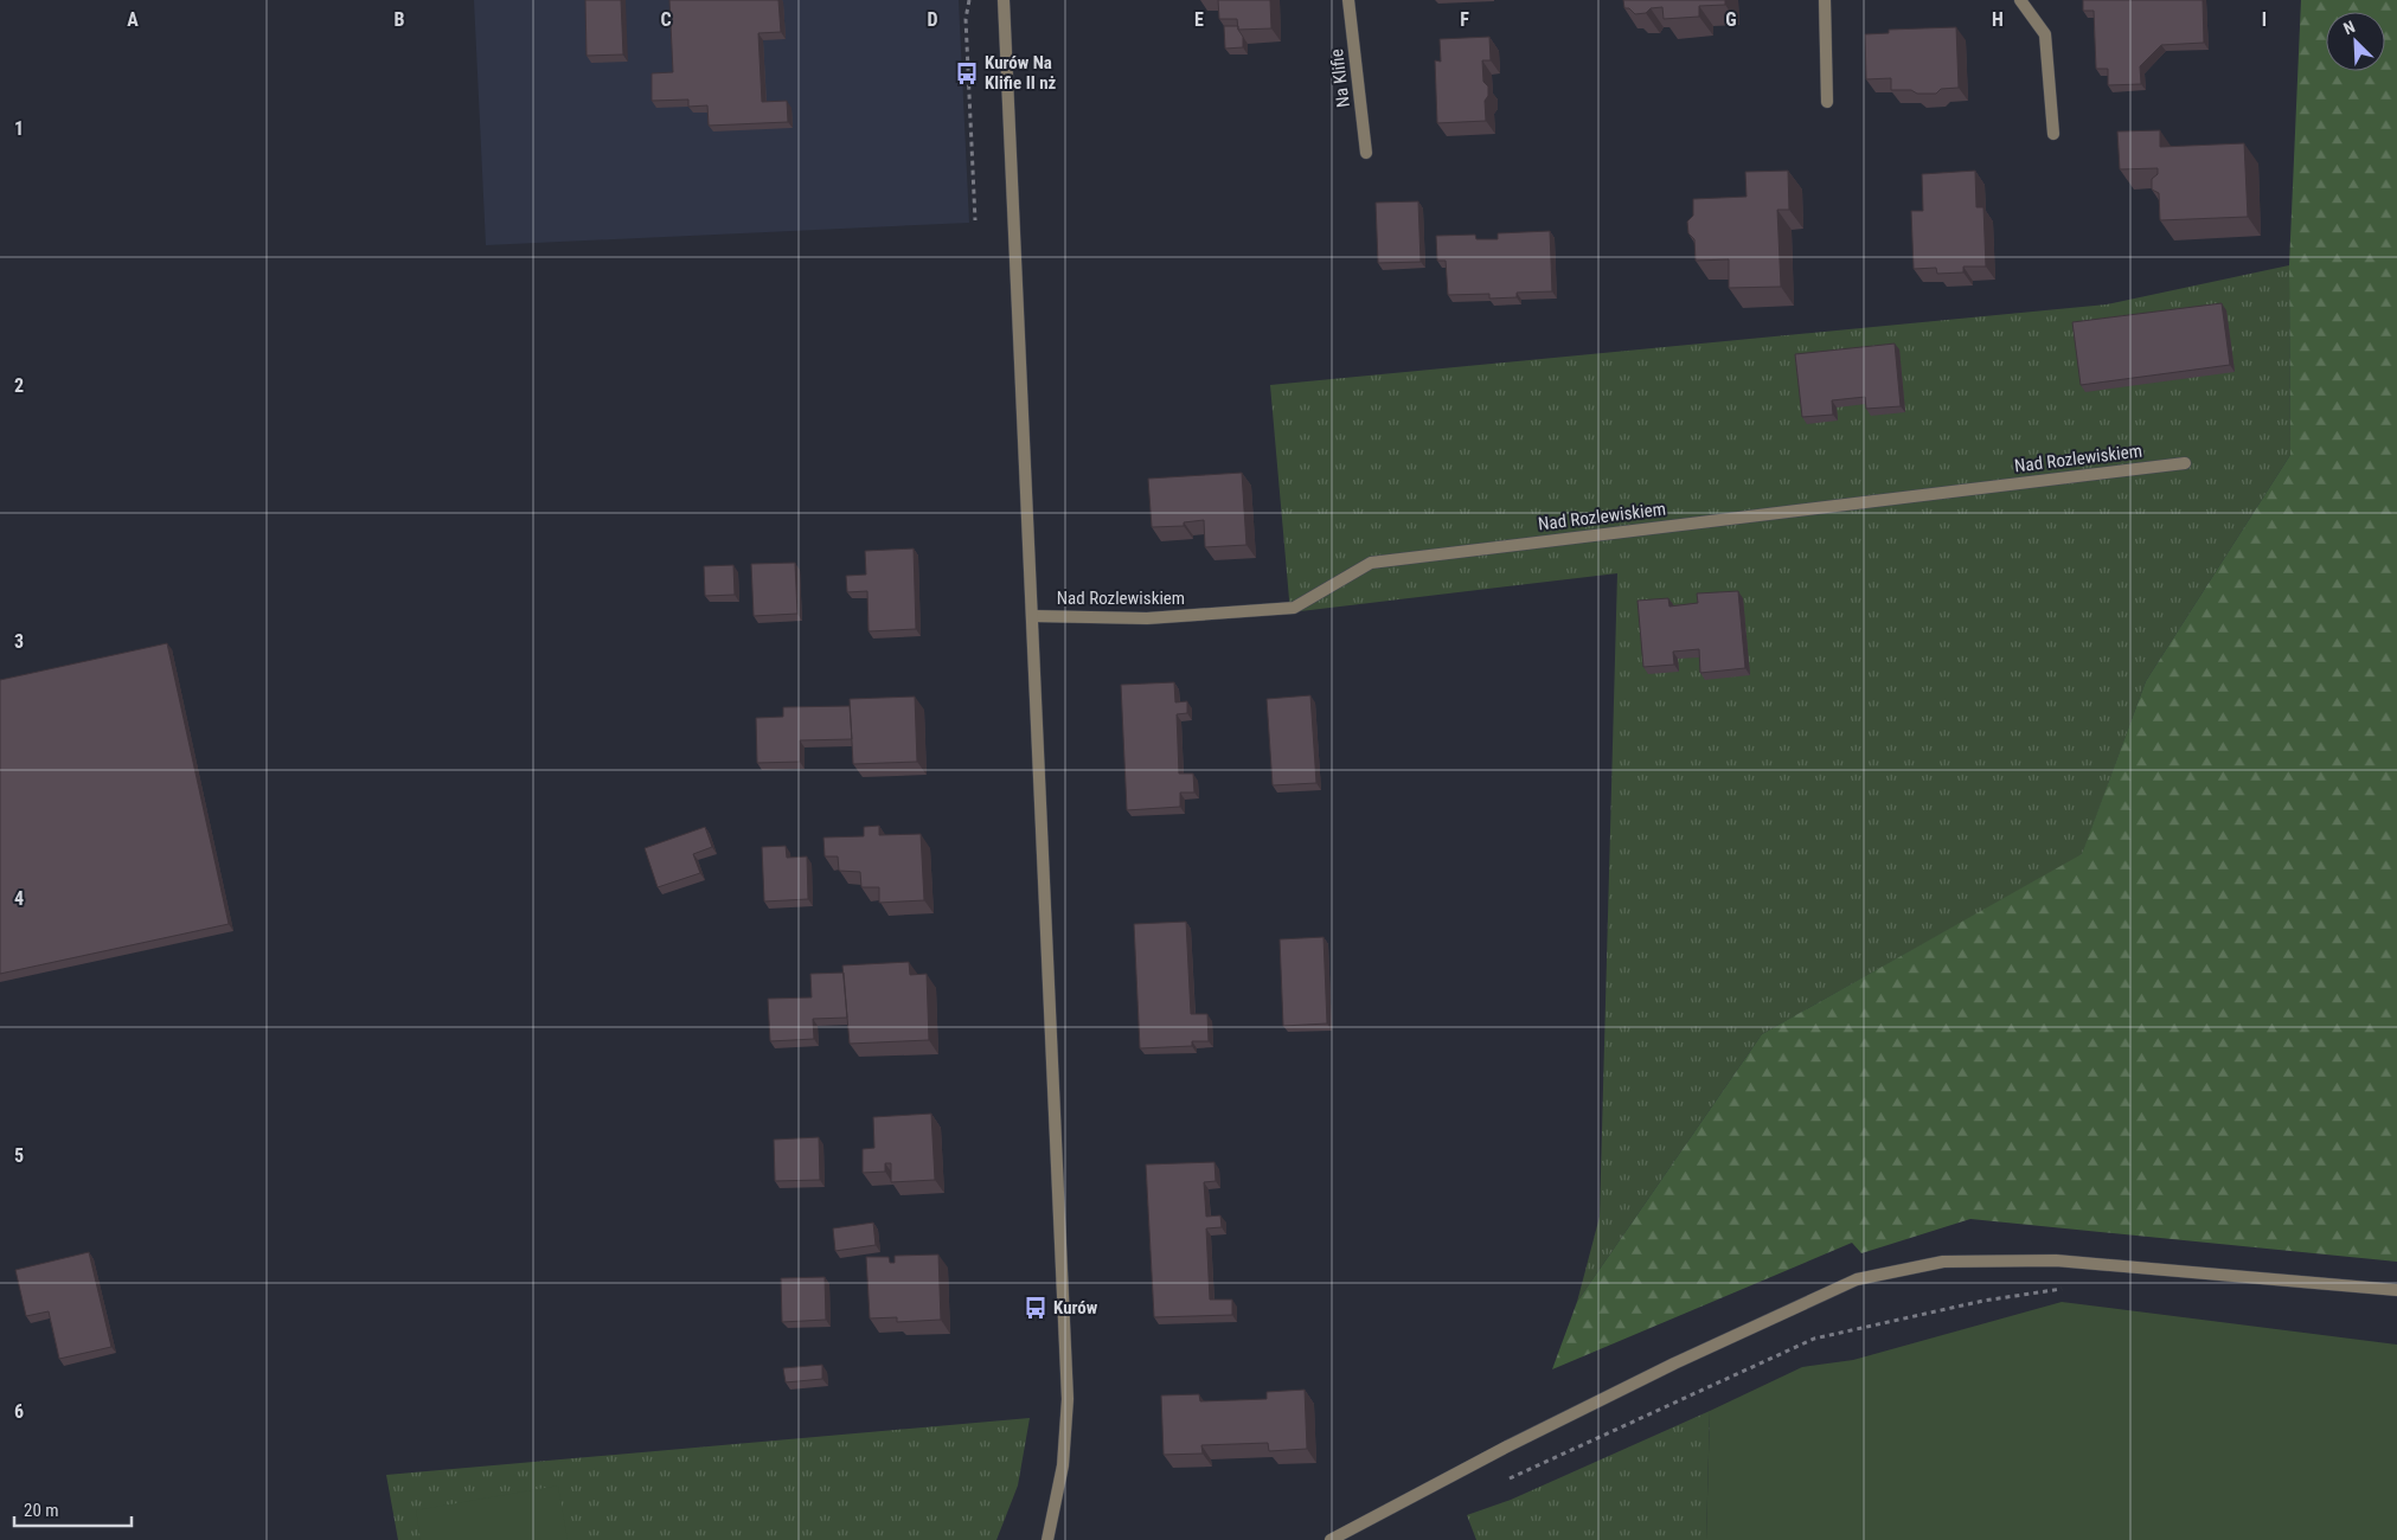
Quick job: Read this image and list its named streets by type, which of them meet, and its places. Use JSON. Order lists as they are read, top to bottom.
{
  "streets": {
    "street": ["Na Klifie", "Nad Rozlewiskiem"]
  },
  "places": {
    "bus stop": ["Kurów Na Klifie II nż", "Kurów"]
  },
  "scale_bar": "20 m",
  "north": "top left",
  "grid": {
    "columns": [
      "A",
      "B",
      "C",
      "D",
      "E",
      "F",
      "G",
      "H",
      "I"
    ],
    "rows": [
      "1",
      "2",
      "3",
      "4",
      "5",
      "6"
    ]
  }
}
